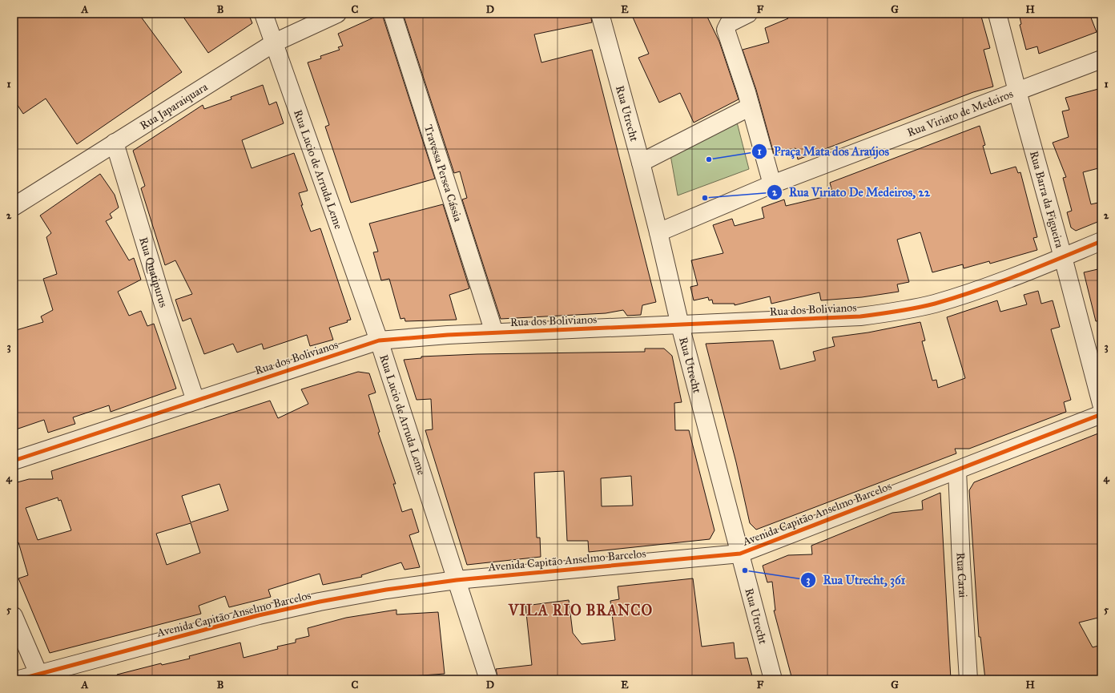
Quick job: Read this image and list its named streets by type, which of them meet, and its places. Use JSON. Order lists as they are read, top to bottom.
{
  "streets": {
    "street": [
      "Rua Japaraiquara",
      "Rua Viriato de Medeiros",
      "Rua Utrecht",
      "Rua Lucio de Arruda Leme",
      "Travessa Persea Cássia",
      "Rua Barra da Figueira",
      "Rua Quatipurus",
      "Rua dos Bolivianos",
      "Avenida Capitão Anselmo Barcelos",
      "Rua Carai"
    ]
  },
  "crossings": [
    ["Rua Japaraiquara", "Rua Lucio de Arruda Leme"],
    ["Rua Japaraiquara", "Rua Quatipurus"],
    ["Rua Viriato de Medeiros", "Rua Utrecht"],
    ["Rua Viriato de Medeiros", "Rua Barra da Figueira"],
    ["Rua Utrecht", "Rua dos Bolivianos"],
    ["Rua Utrecht", "Avenida Capitão Anselmo Barcelos"],
    ["Rua Lucio de Arruda Leme", "Rua dos Bolivianos"],
    ["Rua Lucio de Arruda Leme", "Avenida Capitão Anselmo Barcelos"],
    ["Travessa Persea Cássia", "Rua dos Bolivianos"],
    ["Rua Barra da Figueira", "Rua dos Bolivianos"],
    ["Rua Quatipurus", "Rua dos Bolivianos"],
    ["Avenida Capitão Anselmo Barcelos", "Rua Carai"]
  ],
  "districts": ["VILA RIO BRANCO"],
  "places": ["Praça Mata dos Araújos", "Rua Viriato De Medeiros, 22", "Rua Utrecht, 361"],
  "grid": {
    "columns": [
      "A",
      "B",
      "C",
      "D",
      "E",
      "F",
      "G",
      "H"
    ],
    "rows": [
      "1",
      "2",
      "3",
      "4",
      "5"
    ]
  }
}
